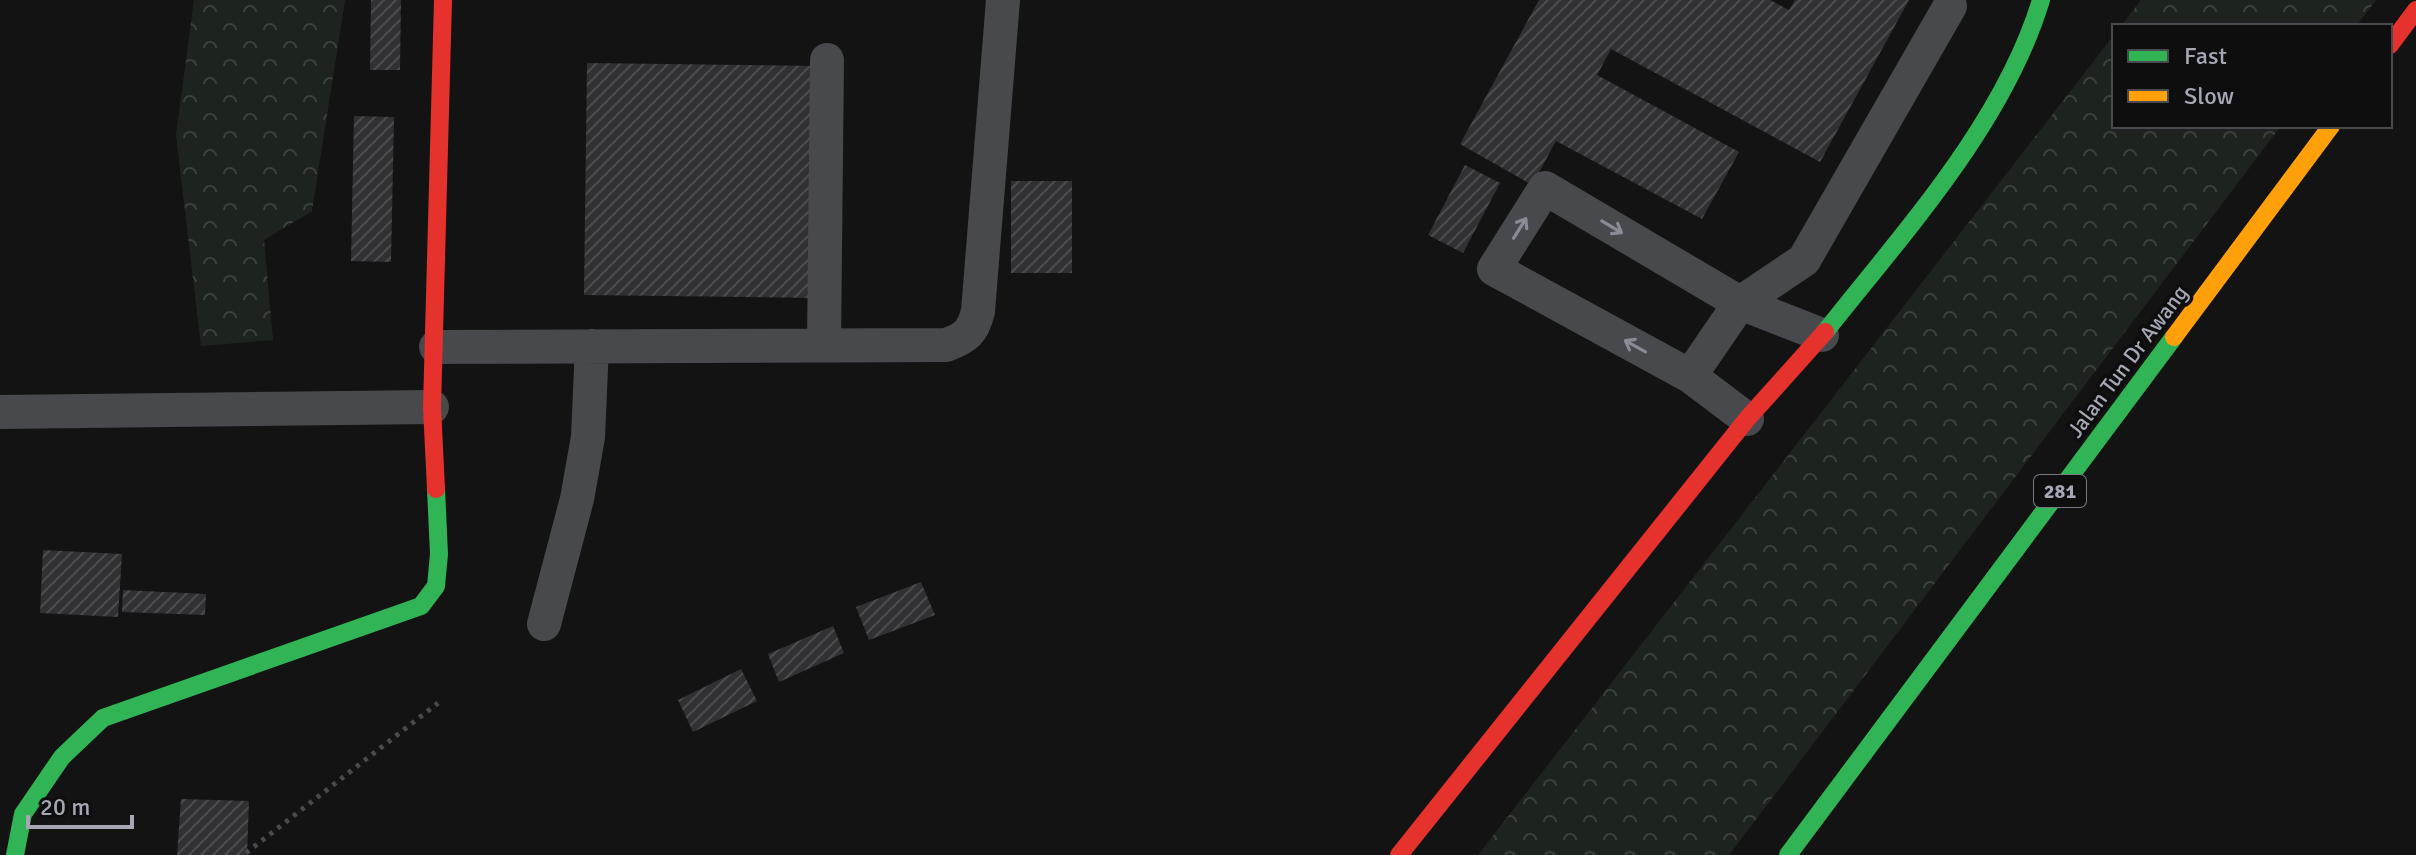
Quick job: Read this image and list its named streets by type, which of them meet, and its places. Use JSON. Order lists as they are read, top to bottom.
{
  "streets": {
    "street": ["Jalan Tun Dr Awang", "281"]
  },
  "legend": ["Fast", "Slow"],
  "scale_bar": "20 m"
}
